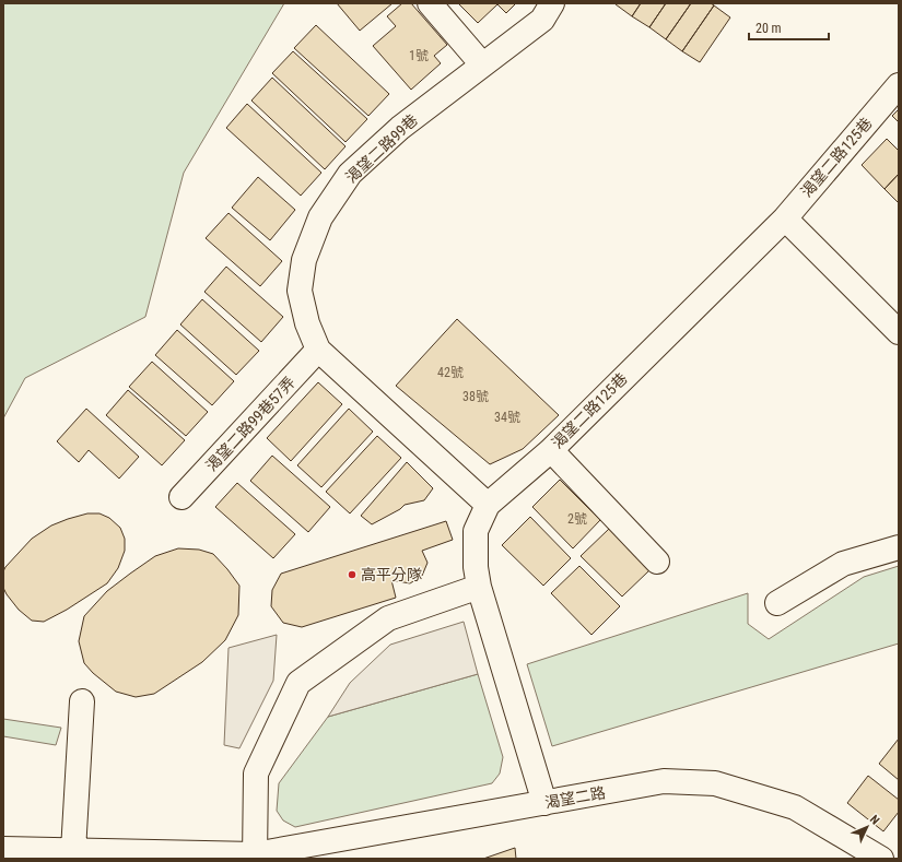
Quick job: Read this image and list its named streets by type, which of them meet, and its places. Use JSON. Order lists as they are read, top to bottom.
{
  "streets": {
    "street": [
      "渴望二路99巷",
      "渴望二路125巷",
      "渴望二路99巷57弄",
      "渴望二路"
    ]
  },
  "crossings": [
    ["渴望二路99巷", "渴望二路125巷"],
    ["渴望二路99巷", "渴望二路99巷57弄"],
    ["渴望二路125巷", "渴望二路"]
  ],
  "places": ["高平分隊"],
  "house_numbers": [
    "1號",
    "42號",
    "38號",
    "34號",
    "2號"
  ],
  "scale_bar": "20 m",
  "north": "top right"
}
